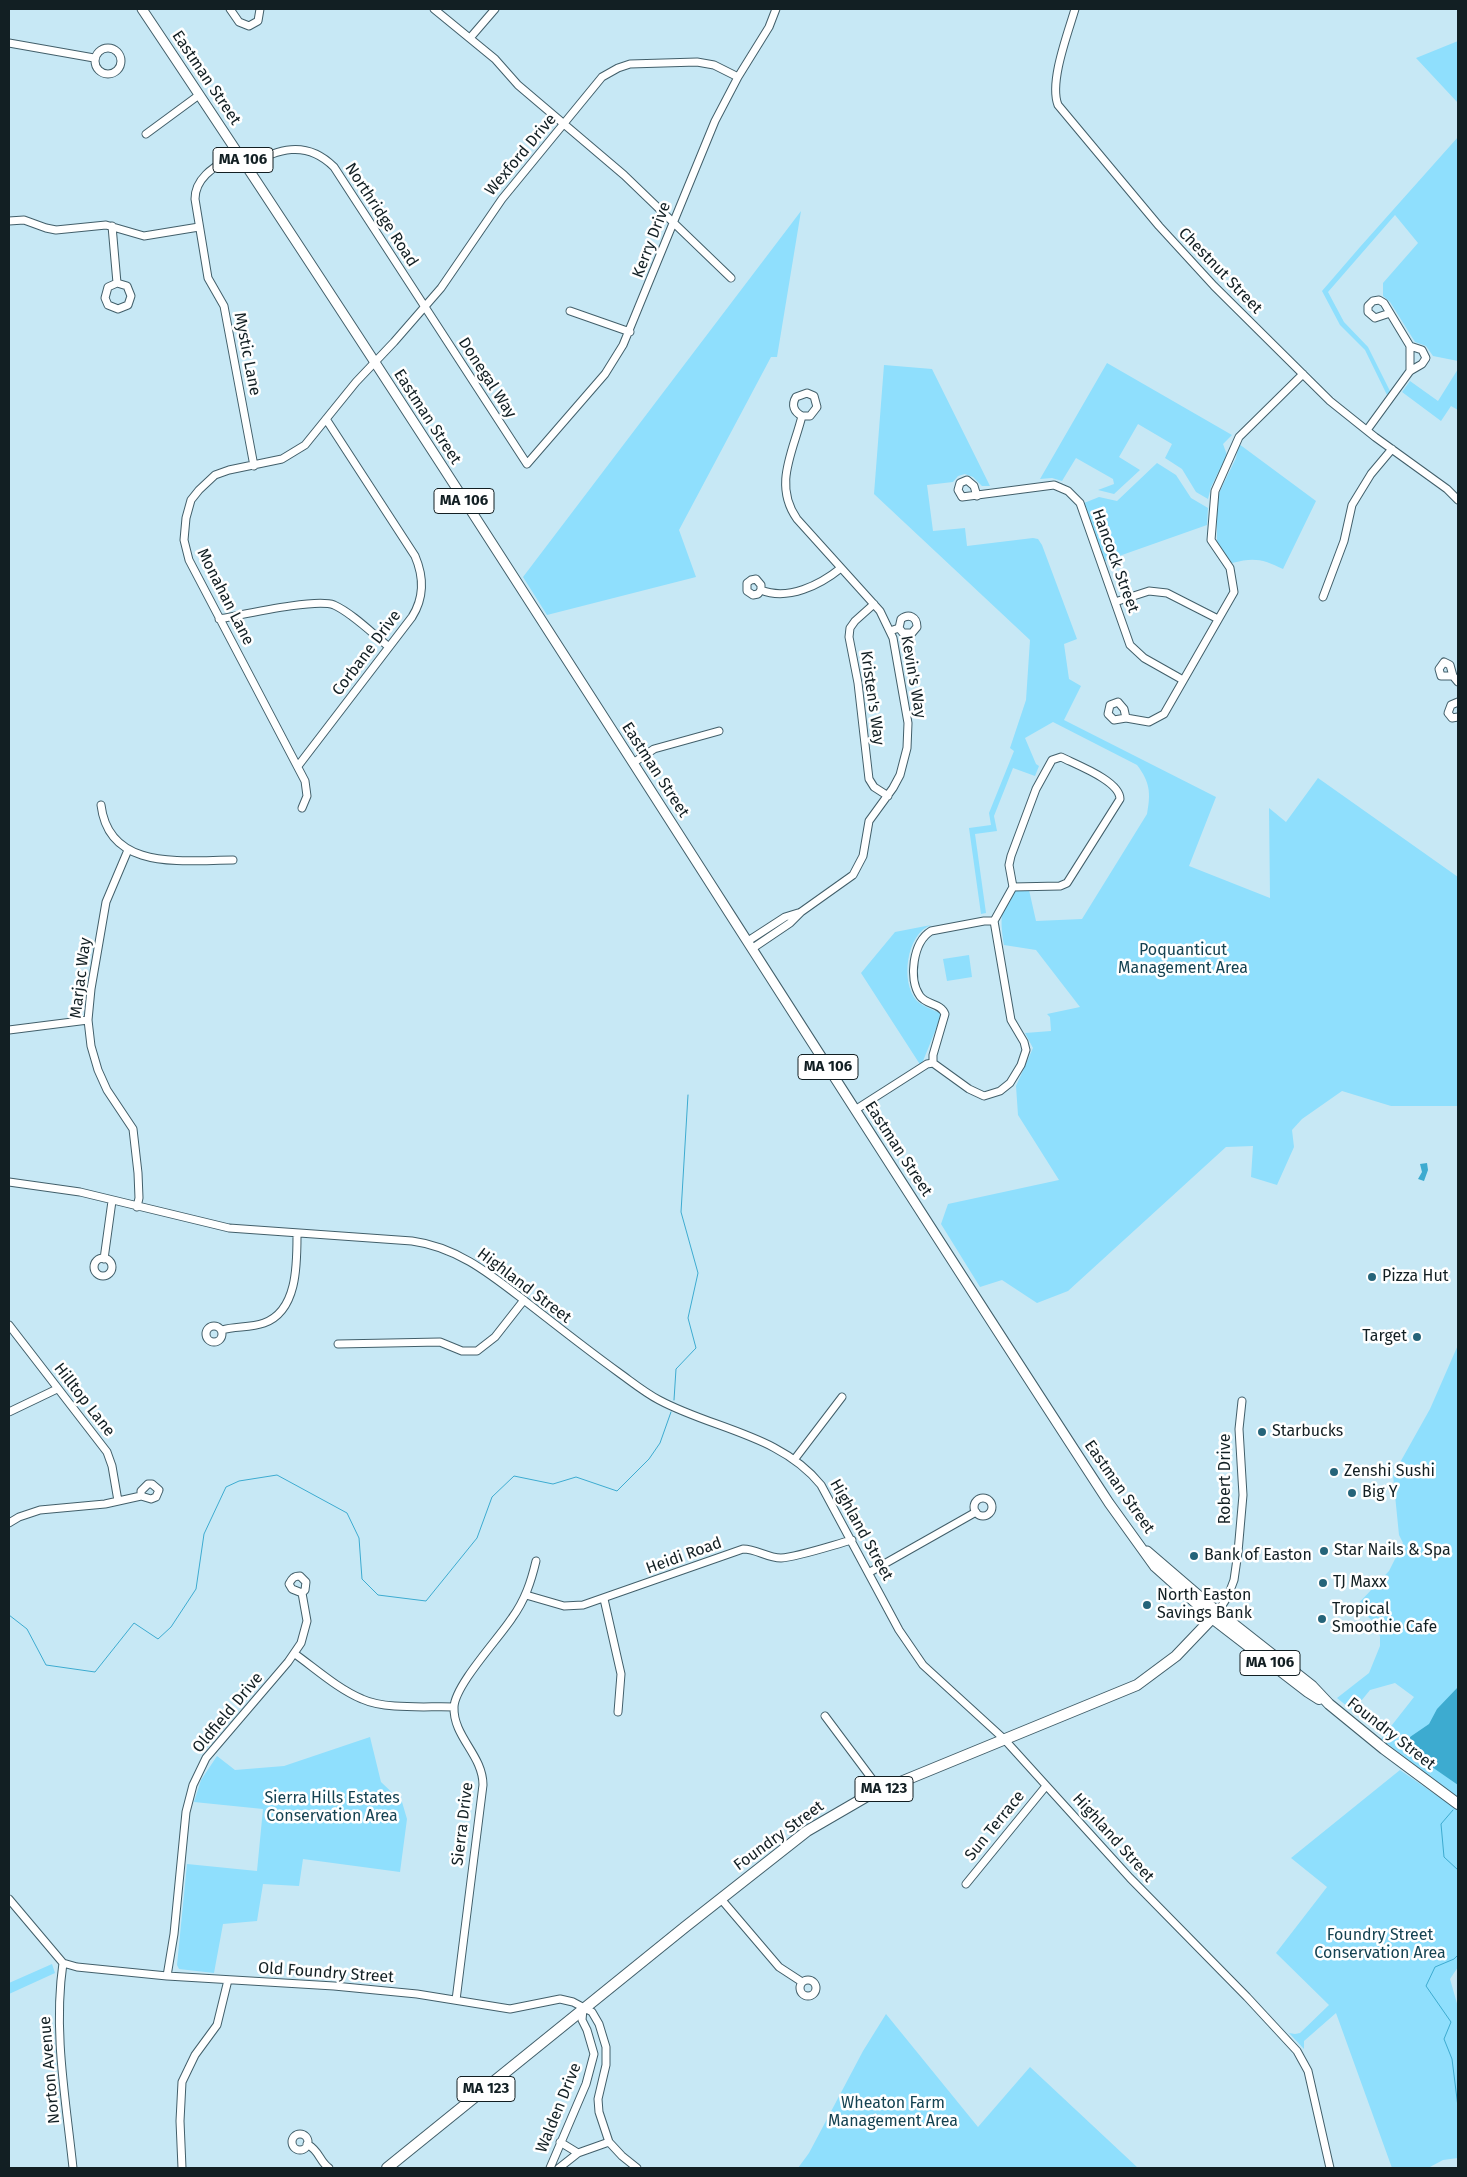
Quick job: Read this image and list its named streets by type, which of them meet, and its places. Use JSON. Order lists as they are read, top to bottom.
{
  "streets": {
    "highway": ["MA 106", "Foundry Street", "MA 123"],
    "main road": ["Eastman Street"],
    "street": [
      "Wexford Drive",
      "Northridge Road",
      "Kerry Drive",
      "Chestnut Street",
      "Mystic Lane",
      "Donegal Way",
      "Hancock Street",
      "Monahan Lane",
      "Corbane Drive",
      "Kevin's Way",
      "Kristen's Way",
      "Marjac Way",
      "Highland Street",
      "Hilltop Lane",
      "Robert Drive",
      "Heidi Road",
      "Oldfield Drive",
      "Sierra Drive",
      "Sun Terrace",
      "Old Foundry Street",
      "Norton Avenue",
      "Walden Drive"
    ]
  },
  "crossings": [
    ["Eastman Street", "Wexford Drive"],
    ["Eastman Street", "Northridge Road"],
    ["Eastman Street", "Mystic Lane"],
    ["Eastman Street", "Monahan Lane"],
    ["Eastman Street", "Kevin's Way"],
    ["Eastman Street", "Robert Drive"],
    ["Eastman Street", "Foundry Street"],
    ["Wexford Drive", "Northridge Road"],
    ["Wexford Drive", "Kerry Drive"],
    ["Wexford Drive", "Donegal Way"],
    ["Wexford Drive", "Monahan Lane"],
    ["Northridge Road", "Donegal Way"],
    ["Kerry Drive", "Donegal Way"],
    ["Mystic Lane", "Monahan Lane"],
    ["Monahan Lane", "Corbane Drive"],
    ["Kevin's Way", "Kristen's Way"],
    ["Marjac Way", "Highland Street"],
    ["Highland Street", "Heidi Road"],
    ["Highland Street", "Foundry Street"],
    ["Highland Street", "Sun Terrace"],
    ["Robert Drive", "Foundry Street"],
    ["Oldfield Drive", "Old Foundry Street"],
    ["Foundry Street", "Old Foundry Street"],
    ["Foundry Street", "Walden Drive"],
    ["Sierra Drive", "Old Foundry Street"],
    ["Old Foundry Street", "Norton Avenue"],
    ["Old Foundry Street", "Walden Drive"]
  ],
  "parks": [
    "Poquanticut Management Area",
    "Sierra Hills Estates Conservation Area",
    "Foundry Street Conservation Area",
    "Wheaton Farm Management Area"
  ],
  "places": [
    "Pizza Hut",
    "Target",
    "Starbucks",
    "Zenshi Sushi",
    "Big Y",
    "Star Nails & Spa",
    "Bank of Easton",
    "TJ Maxx",
    "North Easton Savings Bank",
    "Tropical Smoothie Cafe"
  ]
}
